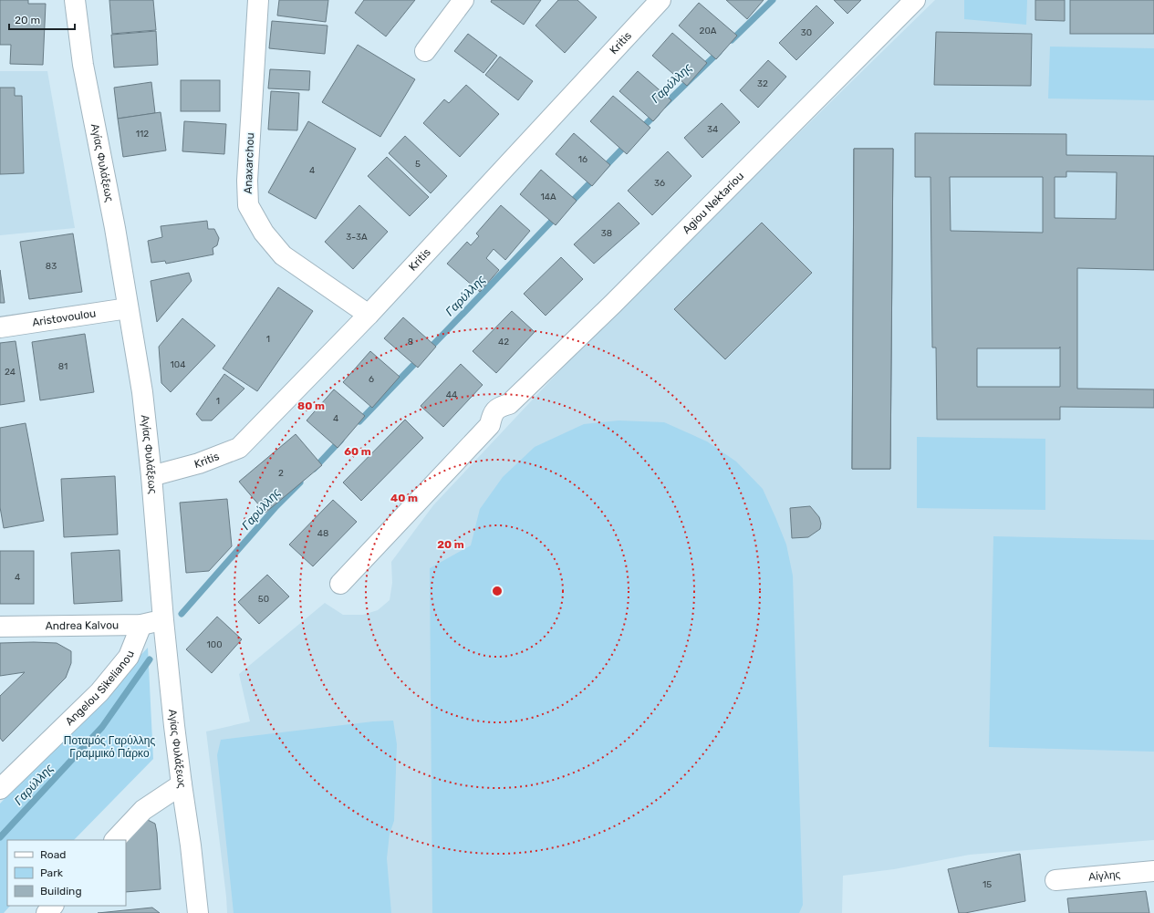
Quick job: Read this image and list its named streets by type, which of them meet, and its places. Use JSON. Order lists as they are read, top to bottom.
{
  "streets": {
    "street": [
      "Kritis",
      "Αγίας Φυλάξεως",
      "Anaxarchou",
      "Agiou Nektariou",
      "Aristovoulou",
      "Andrea Kalvou",
      "Angelou Sikelianou",
      "Αίγλης"
    ]
  },
  "crossings": [
    ["Kritis", "Αγίας Φυλάξεως"],
    ["Kritis", "Anaxarchou"],
    ["Αγίας Φυλάξεως", "Aristovoulou"],
    ["Αγίας Φυλάξεως", "Andrea Kalvou"],
    ["Andrea Kalvou", "Angelou Sikelianou"]
  ],
  "water": ["Γαρύλλης"],
  "parks": ["Ποταμός Γαρύλλης Γραμμικό Πάρκο"],
  "house_numbers": [
    "20A",
    "30",
    "32",
    "34",
    "112",
    "16",
    "5",
    "4",
    "36",
    "14A",
    "38",
    "3-3A",
    "83",
    "1",
    "8",
    "42",
    "104",
    "81",
    "24",
    "6",
    "44",
    "1",
    "4",
    "2",
    "48",
    "4",
    "50",
    "100",
    "15"
  ],
  "legend": ["Road", "Park", "Building"],
  "scale_bar": "20 m",
  "rings": [
    "80 m",
    "60 m",
    "40 m",
    "20 m"
  ]
}
